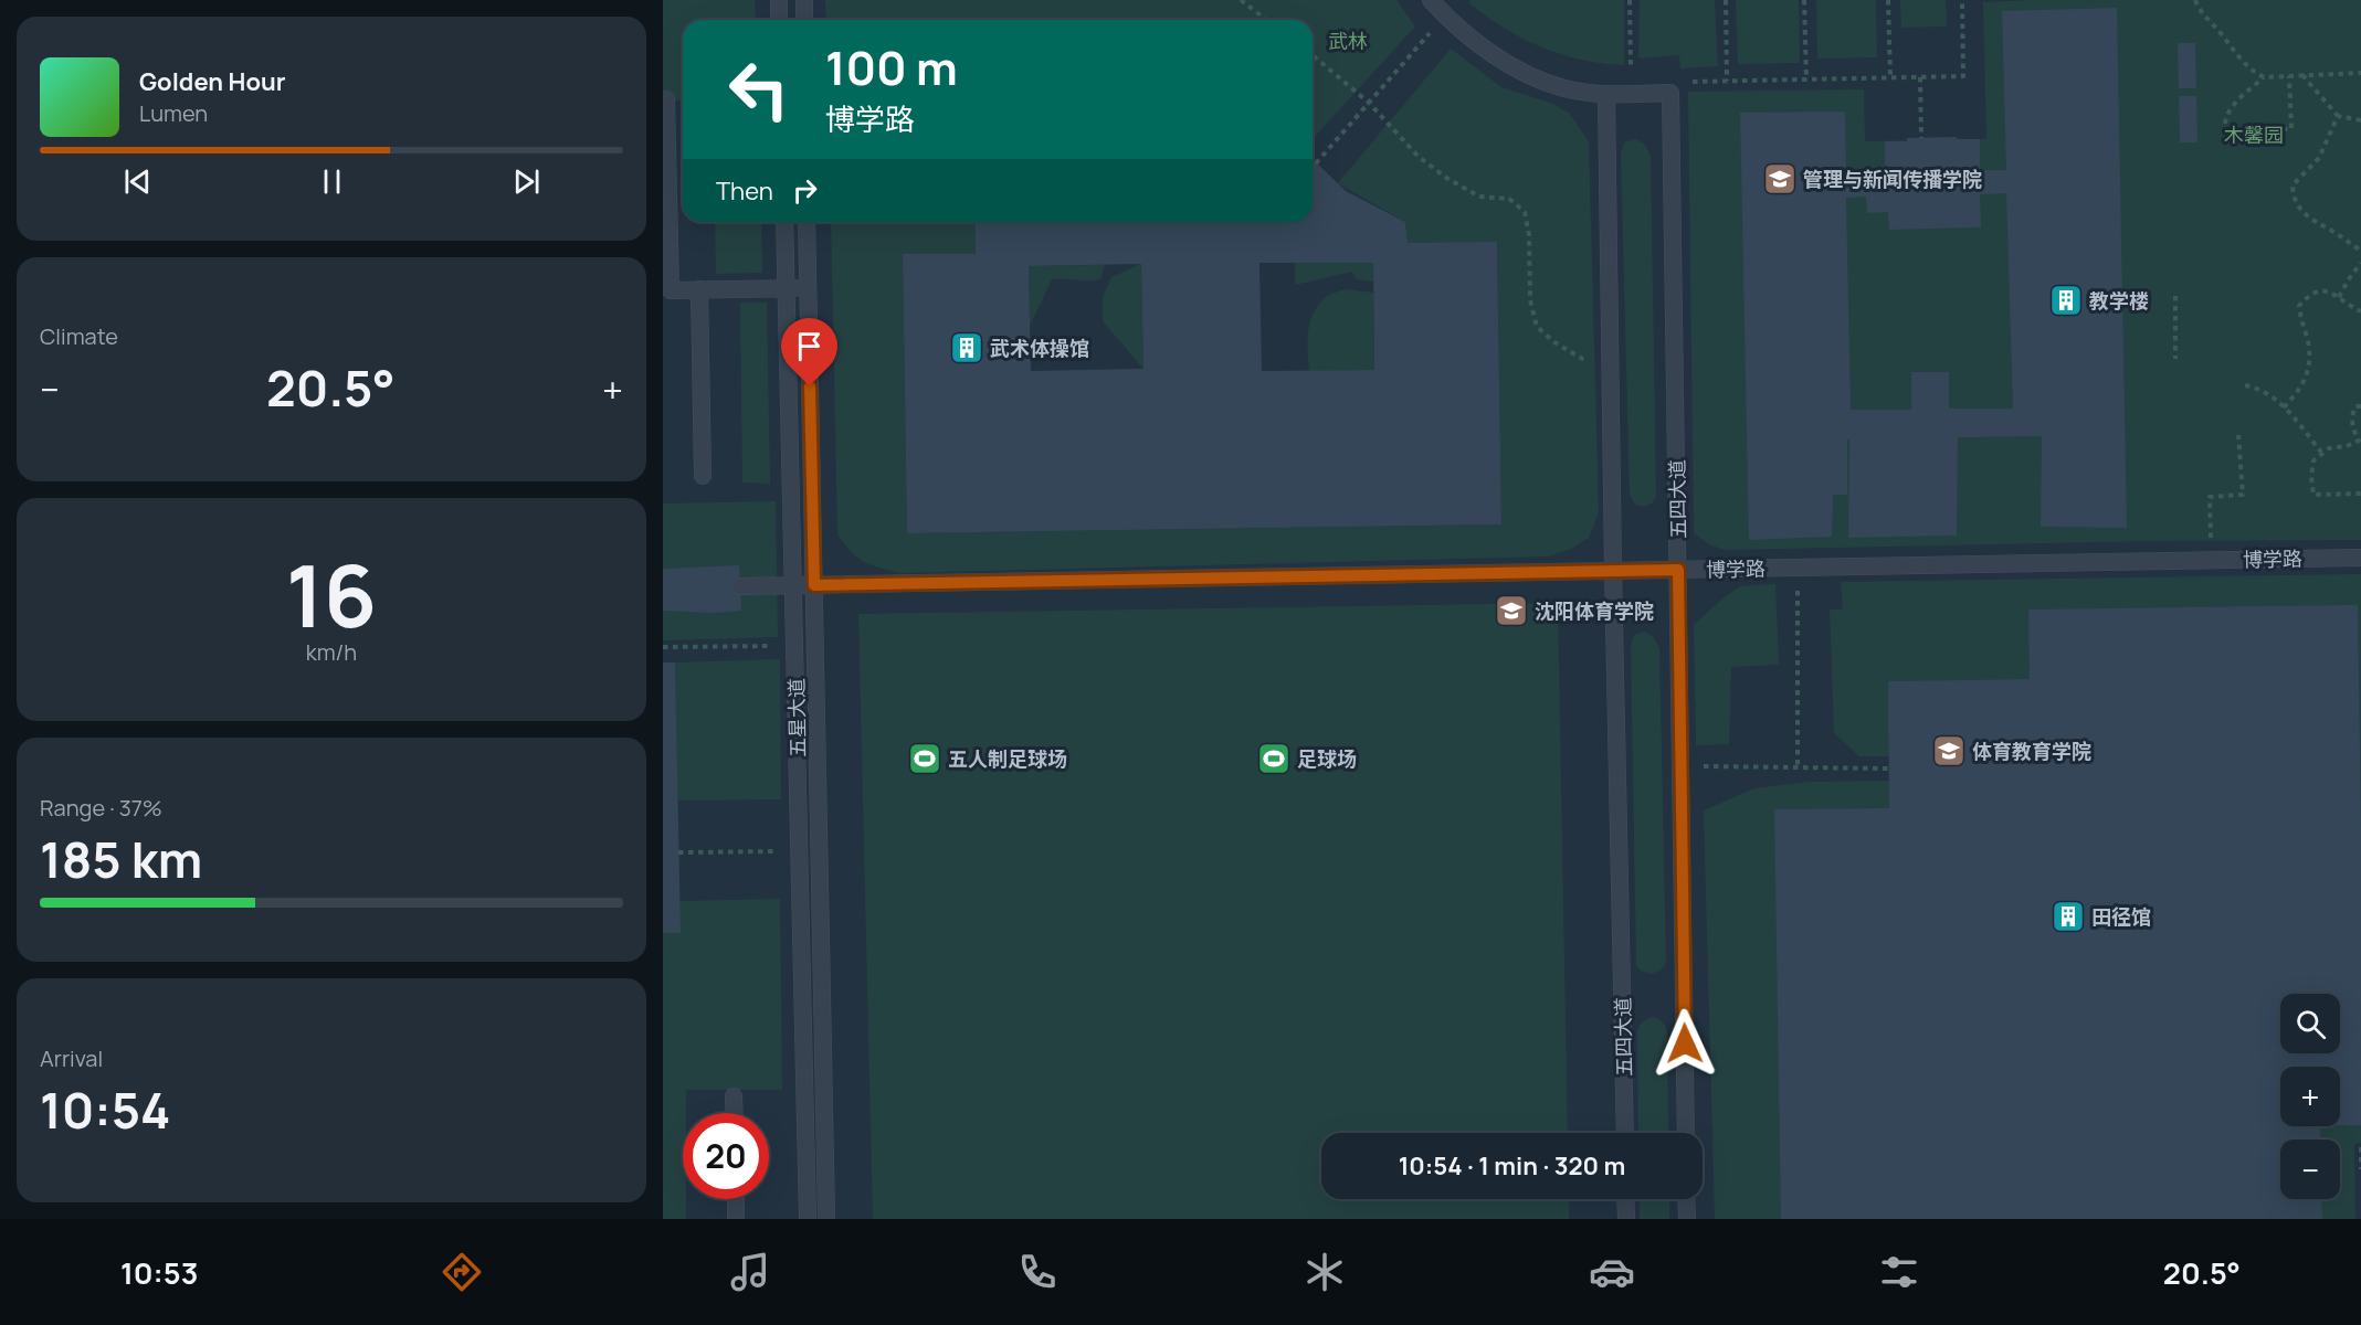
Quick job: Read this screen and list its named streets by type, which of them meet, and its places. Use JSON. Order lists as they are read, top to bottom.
{
  "streets": {
    "lane": ["五四大道", "博学路", "五星大道"]
  },
  "crossings": [
    ["五四大道", "博学路"],
    ["博学路", "五星大道"]
  ],
  "parks": ["武林", "木馨园"],
  "places": {
    "school or university": ["管理与新闻传播学院", "沈阳体育学院", "体育教育学院"],
    "building": ["教学楼", "武术体操馆", "田径馆"],
    "sports": ["五人制足球场", "足球场"]
  },
  "page": {
    "turn": ["100 m", "博学路"],
    "song": ["Golden Hour", "Lumen"],
    "then": "Then",
    "tile": [
      "Climate",
      ["16", "km/h"],
      ["Range · 37%", "185 km"],
      ["Arrival", "10:54"]
    ],
    "heat": ["−", "20.5°", "+"],
    "map_buttons": ["+", "−"],
    "limit": "20",
    "trip": "10:54 · 1 min · 320 m",
    "tabs": ["10:53", "20.5°"]
  }
}
